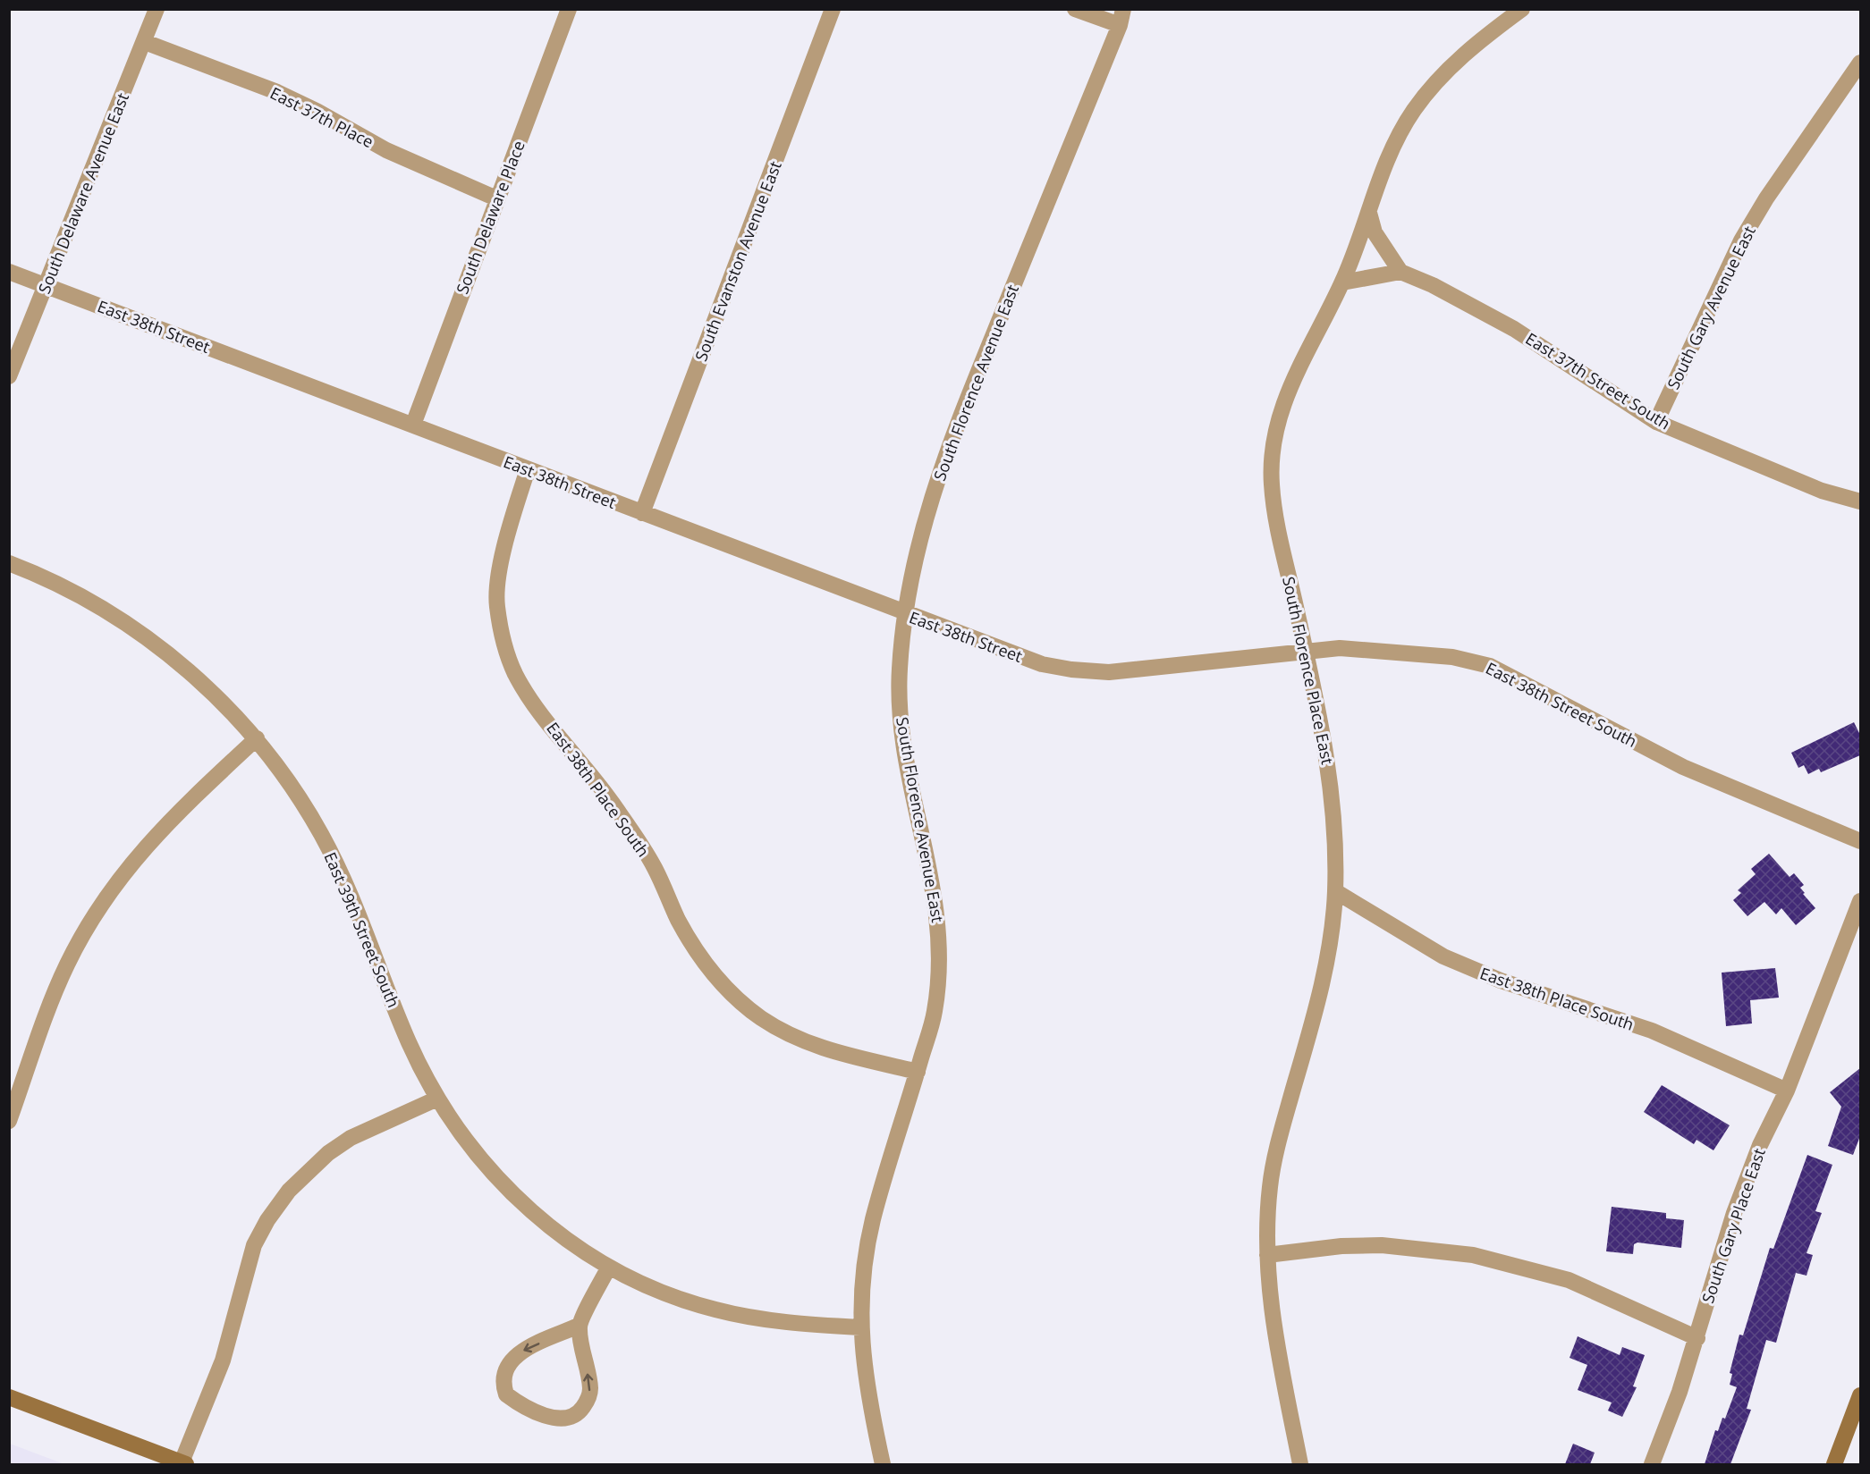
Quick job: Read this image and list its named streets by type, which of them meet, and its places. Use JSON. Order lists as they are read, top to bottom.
{
  "streets": {
    "street": [
      "East 37th Place",
      "South Delaware Avenue East",
      "South Delaware Place",
      "South Evanston Avenue East",
      "South Gary Avenue East",
      "East 38th Street",
      "East 37th Street South",
      "South Florence Avenue East",
      "South Florence Place East",
      "East 38th Street South",
      "East 38th Place South",
      "East 39th Street South",
      "South Gary Place East"
    ]
  },
  "crossings": [
    ["East 37th Place", "South Delaware Avenue East"],
    ["East 37th Place", "South Delaware Place"],
    ["South Delaware Avenue East", "East 38th Street"],
    ["South Delaware Place", "East 38th Street"],
    ["South Evanston Avenue East", "East 38th Street"],
    ["South Gary Avenue East", "East 37th Street South"],
    ["East 38th Street", "South Florence Avenue East"],
    ["East 38th Street", "East 38th Street South"],
    ["East 38th Street", "East 38th Place South"],
    ["South Florence Avenue East", "East 38th Place South"],
    ["South Florence Avenue East", "East 39th Street South"],
    ["South Florence Place East", "East 38th Street South"],
    ["South Florence Place East", "East 38th Place South"],
    ["East 38th Place South", "South Gary Place East"]
  ]
}
